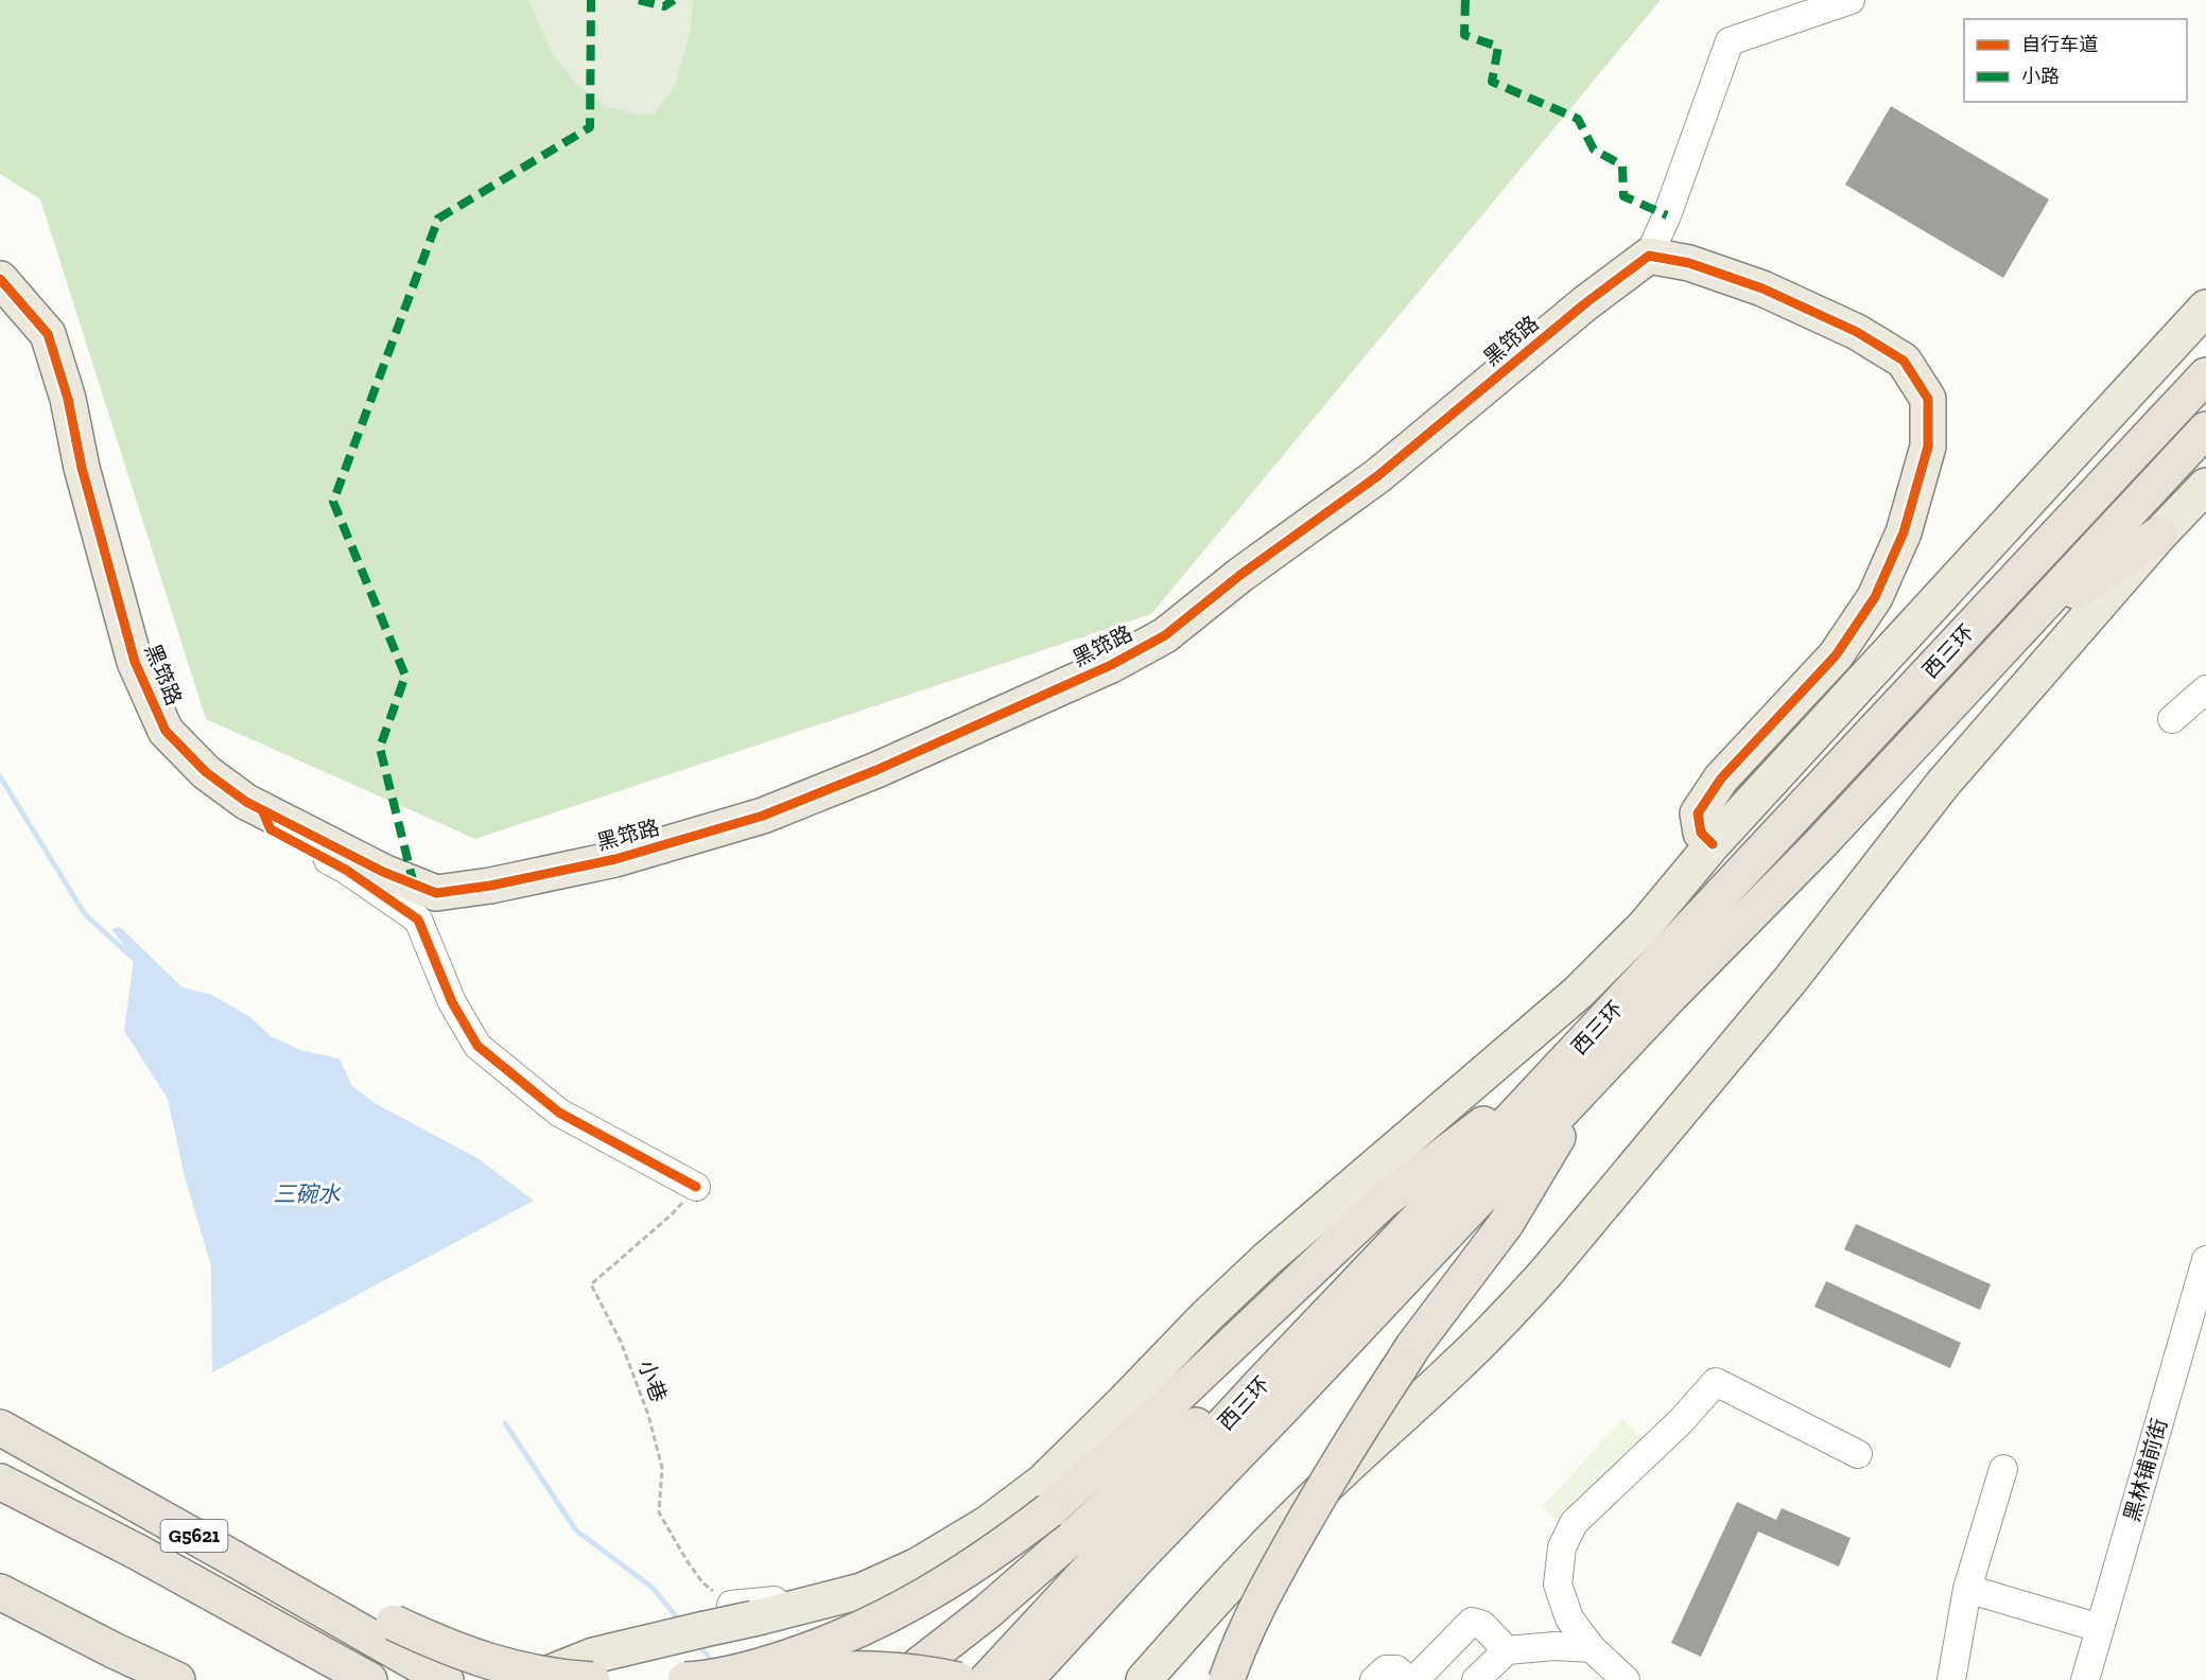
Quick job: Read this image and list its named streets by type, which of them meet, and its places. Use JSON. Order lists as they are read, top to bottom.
{
  "streets": {
    "highway": ["西三环", "G5621"],
    "main road": ["黑筇路"],
    "street": ["黑林铺前街"],
    "path": ["小巷"]
  },
  "water": ["三碗水"],
  "legend": ["自行车道", "小路"]
}
